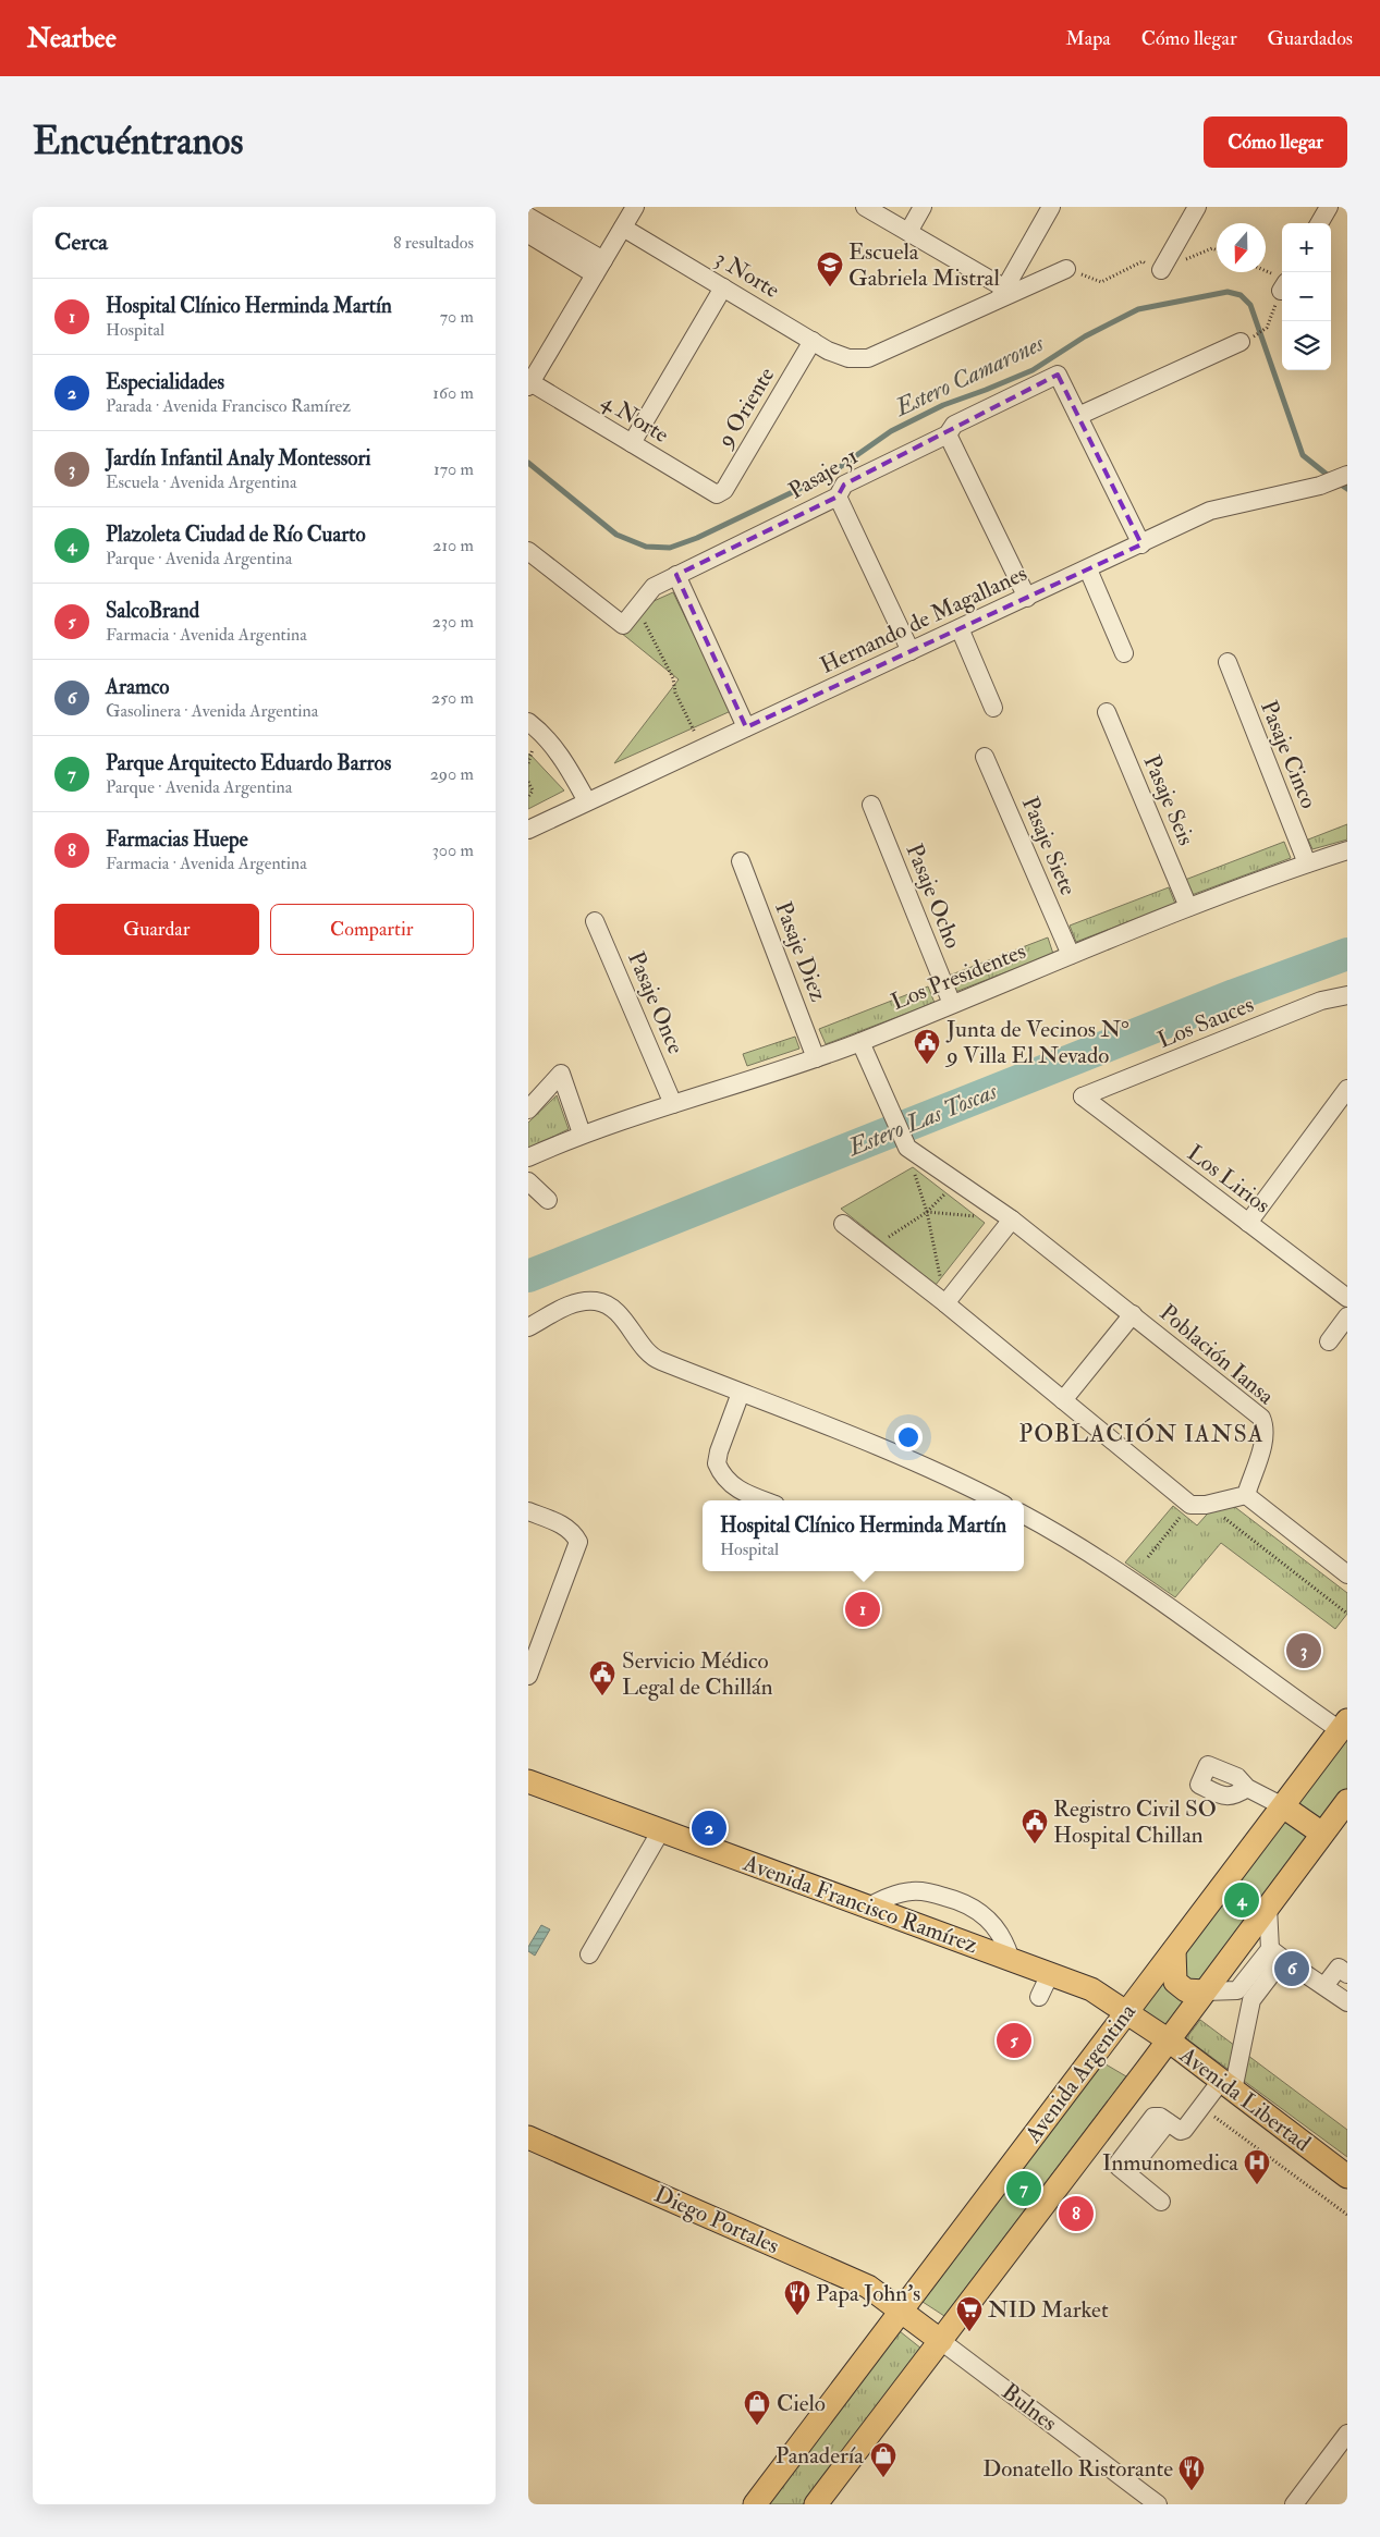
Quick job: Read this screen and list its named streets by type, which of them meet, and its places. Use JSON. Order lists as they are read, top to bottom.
{
  "streets": {
    "main road": [
      "Avenida Francisco Ramírez",
      "Avenida Argentina",
      "Avenida Libertad",
      "Diego Portales",
      "Bulnes"
    ],
    "street": [
      "3 Norte",
      "9 Oriente",
      "4 Norte",
      "Pasaje 31",
      "Hernando de Magallanes",
      "Pasaje Cinco",
      "Pasaje Seis",
      "Pasaje Siete",
      "Pasaje Ocho",
      "Pasaje Diez",
      "Los Presidentes",
      "Pasaje Once",
      "Los Sauces",
      "Los Lirios",
      "Población Iansa"
    ]
  },
  "crossings": [
    ["3 Norte", "9 Oriente"],
    ["9 Oriente", "4 Norte"],
    ["Pasaje Cinco", "Los Presidentes"],
    ["Pasaje Seis", "Los Presidentes"],
    ["Pasaje Siete", "Los Presidentes"],
    ["Pasaje Ocho", "Los Presidentes"],
    ["Pasaje Diez", "Los Presidentes"],
    ["Los Presidentes", "Pasaje Once"],
    ["Los Sauces", "Los Lirios"],
    ["Avenida Francisco Ramírez", "Avenida Argentina"],
    ["Avenida Francisco Ramírez", "Avenida Libertad"],
    ["Avenida Argentina", "Avenida Libertad"],
    ["Avenida Argentina", "Diego Portales"],
    ["Avenida Argentina", "Bulnes"],
    ["Diego Portales", "Bulnes"]
  ],
  "districts": ["POBLACIÓN IANSA"],
  "water": ["Estero Camarones", "Estero Las Toscas"],
  "places": {
    "school or university": ["Escuela Gabriela Mistral"],
    "public building": ["Junta de Vecinos N° 9 Villa El Nevado", "Servicio Médico Legal de Chillán", "Registro Civil SO Hospital Chillan"],
    "hospital": ["Inmunomedica"],
    "restaurant": ["Papa John's", "Donatello Ristorante"],
    "supermarket": ["NID Market"],
    "shop": ["Cielo", "Panadería"]
  },
  "north": "bottom",
  "page": {
    "header": "Nearbee",
    "nav": ["Mapa", "Cómo llegar", "Guardados"],
    "buttons": [
      "Cómo llegar",
      ["Guardar", "Compartir"]
    ],
    "title": "Encuéntranos",
    "heading": ["Cerca", "8 resultados"],
    "map_buttons": ["+", "−"],
    "list": [
      {
        "mark": "1",
        "name": "Hospital Clínico Herminda Martín",
        "note": "Hospital",
        "value": "70 m"
      },
      {
        "mark": "2",
        "name": "Especialidades",
        "note": "Parada · Avenida Francisco Ramírez",
        "value": "160 m"
      },
      {
        "mark": "3",
        "name": "Jardín Infantil Analy Montessori",
        "note": "Escuela · Avenida Argentina",
        "value": "170 m"
      },
      {
        "mark": "4",
        "name": "Plazoleta Ciudad de Río Cuarto",
        "note": "Parque · Avenida Argentina",
        "value": "210 m"
      },
      {
        "mark": "5",
        "name": "SalcoBrand",
        "note": "Farmacia · Avenida Argentina",
        "value": "230 m"
      },
      {
        "mark": "6",
        "name": "Aramco",
        "note": "Gasolinera · Avenida Argentina",
        "value": "250 m"
      },
      {
        "mark": "7",
        "name": "Parque Arquitecto Eduardo Barros",
        "note": "Parque · Avenida Argentina",
        "value": "290 m"
      },
      {
        "mark": "8",
        "name": "Farmacias Huepe",
        "note": "Farmacia · Avenida Argentina",
        "value": "300 m"
      }
    ],
    "popup": ["Hospital Clínico Herminda Martín", "Hospital"],
    "pins": [
      "1",
      "3",
      "2",
      "4",
      "6",
      "5",
      "7",
      "8"
    ]
  }
}
